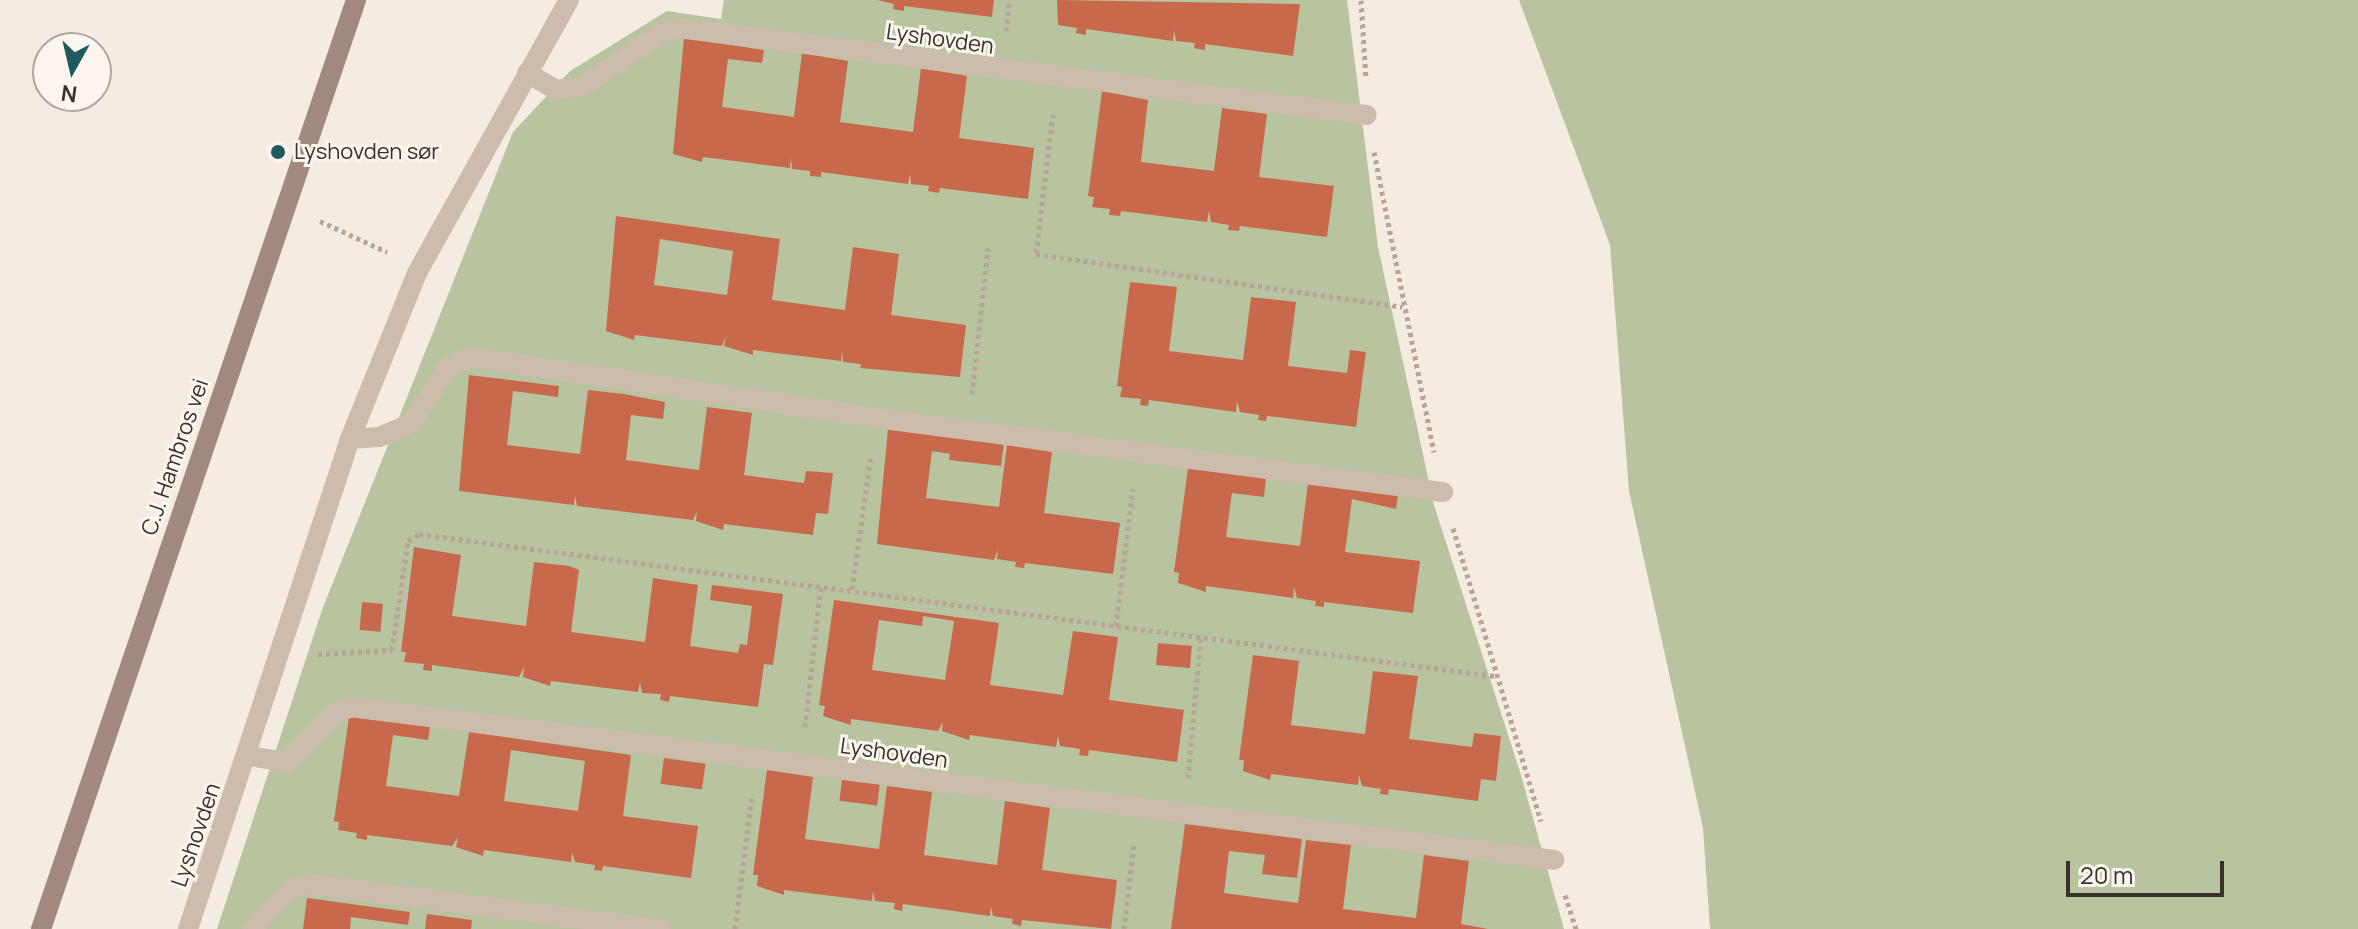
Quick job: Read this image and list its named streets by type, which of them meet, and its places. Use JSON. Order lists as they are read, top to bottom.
{
  "streets": {
    "main road": ["C.J. Hambros vei"],
    "street": ["Lyshovden"]
  },
  "places": ["Lyshovden sør"],
  "scale_bar": "20 m",
  "north": "bottom"
}
